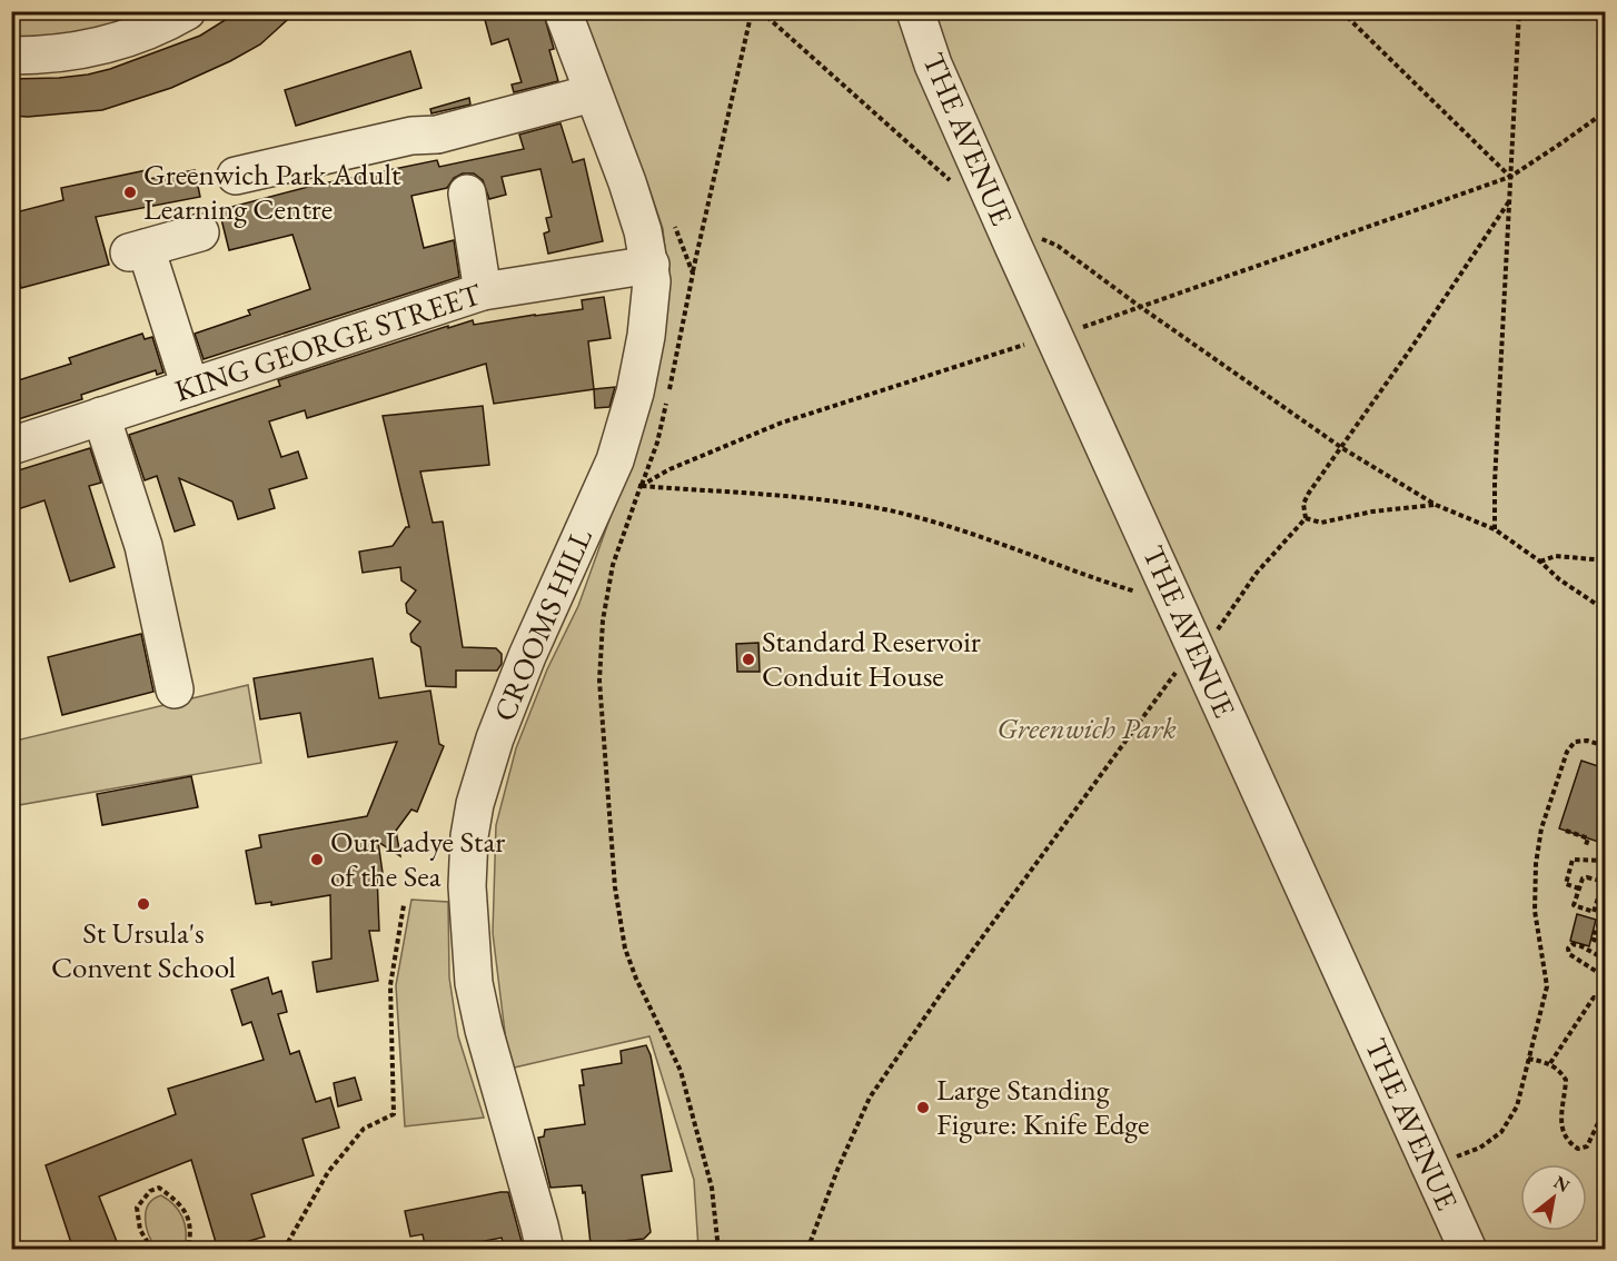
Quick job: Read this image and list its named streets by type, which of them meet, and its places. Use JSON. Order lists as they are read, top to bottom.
{
  "streets": {
    "street": ["THE AVENUE", "KING GEORGE STREET", "CROOMS HILL"]
  },
  "crossings": [
    ["KING GEORGE STREET", "CROOMS HILL"]
  ],
  "parks": ["Greenwich Park"],
  "places": [
    "Greenwich Park Adult Learning Centre",
    "Standard Reservoir Conduit House",
    "Our Ladye Star of the Sea",
    "St Ursula's Convent School",
    "Large Standing Figure: Knife Edge"
  ],
  "north": "top right"
}
